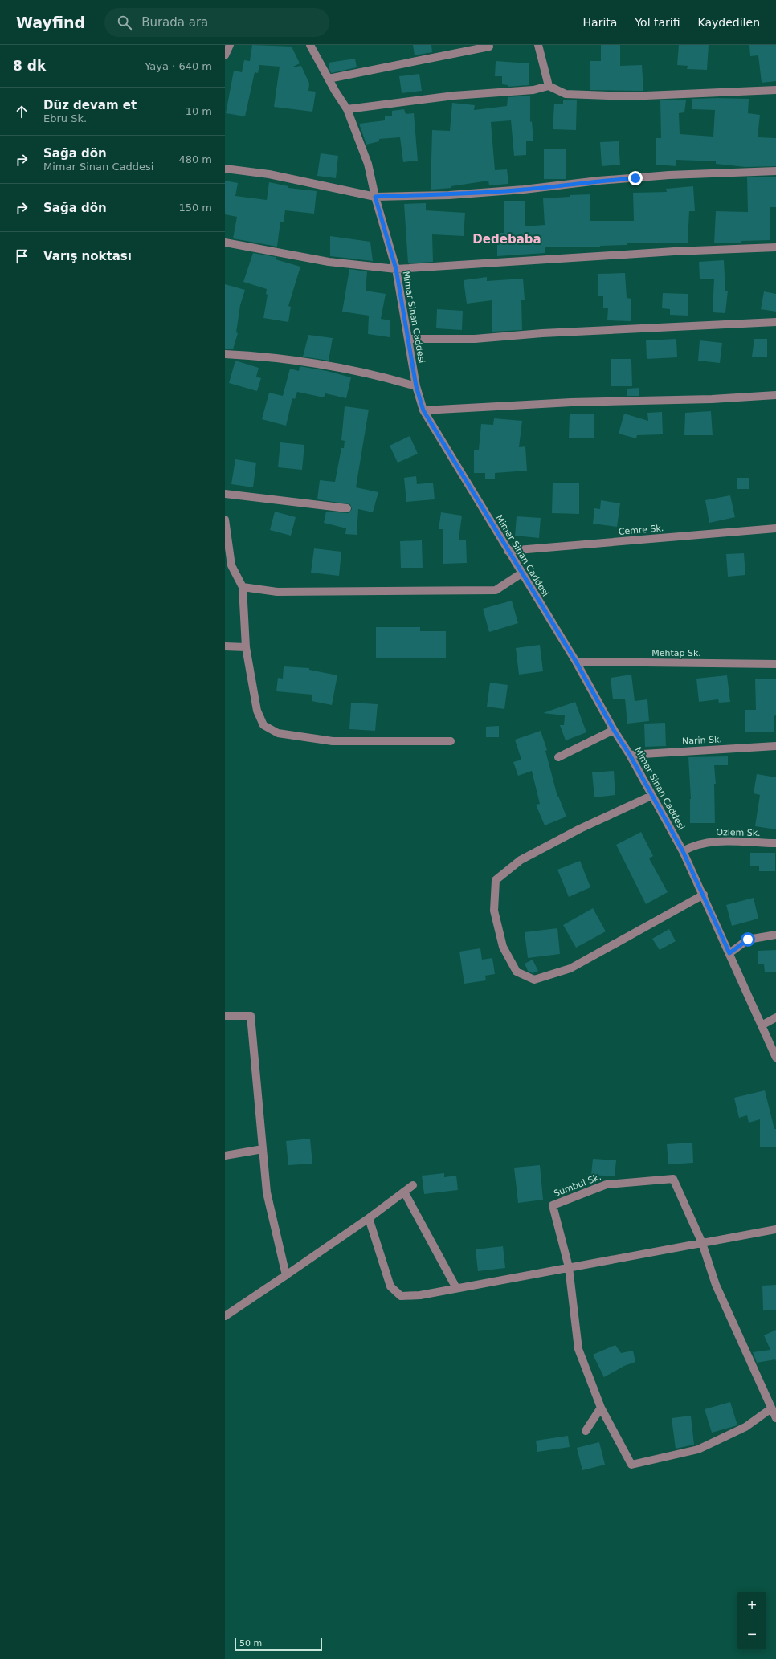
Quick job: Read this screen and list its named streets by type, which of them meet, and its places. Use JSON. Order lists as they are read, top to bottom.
{
  "streets": {
    "street": [
      "Mimar Sinan Caddesi",
      "Cemre Sk.",
      "Mehtap Sk.",
      "Narin Sk.",
      "Ozlem Sk.",
      "Sumbul Sk."
    ]
  },
  "crossings": [
    ["Mimar Sinan Caddesi", "Cemre Sk."],
    ["Mimar Sinan Caddesi", "Mehtap Sk."],
    ["Mimar Sinan Caddesi", "Narin Sk."],
    ["Mimar Sinan Caddesi", "Ozlem Sk."]
  ],
  "districts": ["Dedebaba"],
  "scale_bar": "50 m",
  "page": {
    "header": "Wayfind",
    "search": "Burada ara",
    "nav": ["Harita", "Yol tarifi", "Kaydedilen"],
    "heading": ["8 dk", "Yaya · 640 m"],
    "list": [
      ["Düz devam et", "Ebru Sk.", "10 m"],
      ["Sağa dön", "Mimar Sinan Caddesi", "480 m"],
      ["Sağa dön", "150 m"],
      "Varış noktası"
    ],
    "map_buttons": ["+", "−"],
    "scale": "50 m"
  }
}
